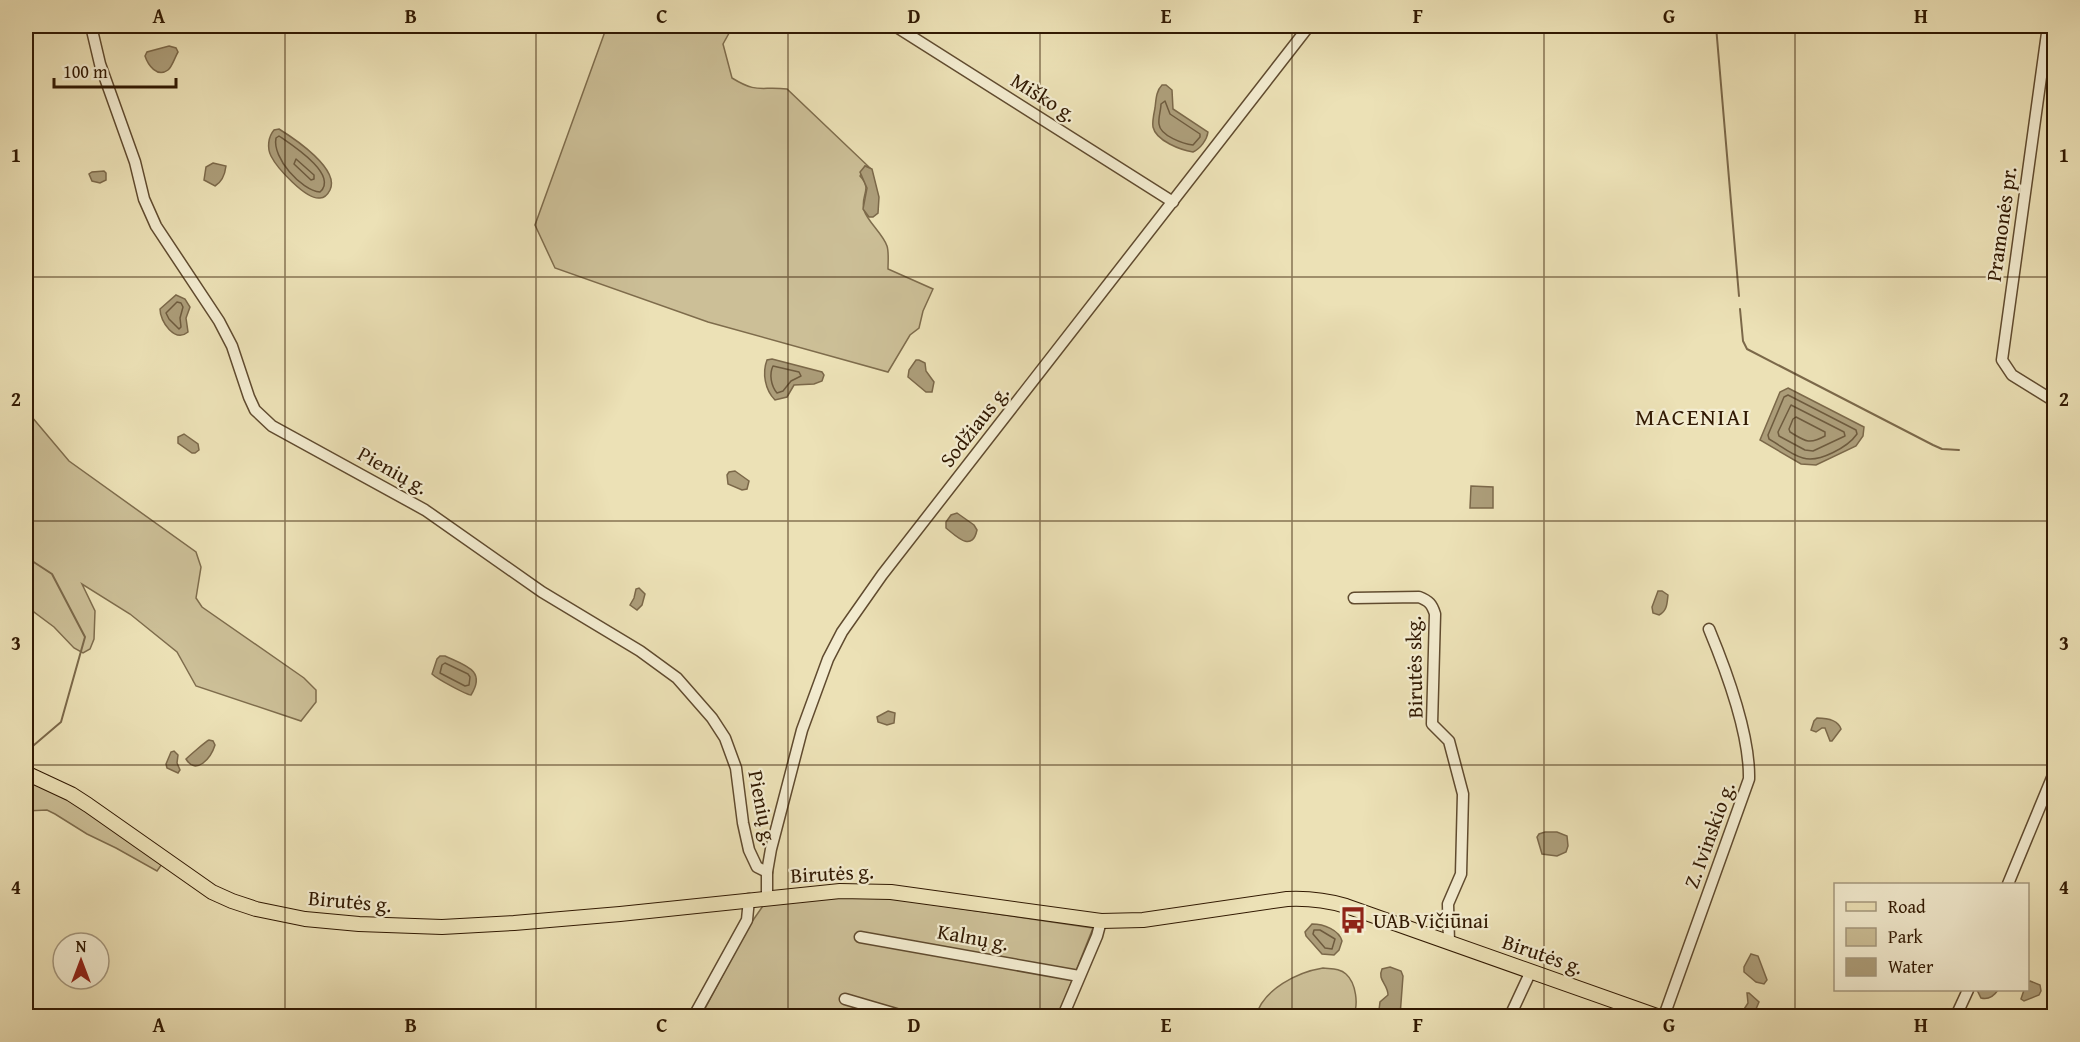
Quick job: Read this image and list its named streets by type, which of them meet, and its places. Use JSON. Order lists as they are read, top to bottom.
{
  "streets": {
    "main road": ["Birutės g."],
    "street": [
      "Miško g.",
      "Pramonės pr.",
      "Sodžiaus g.",
      "Pienių g.",
      "Birutės skg.",
      "Z. Ivinskio g.",
      "Kalnų g."
    ]
  },
  "crossings": [
    ["Miško g.", "Sodžiaus g."],
    ["Sodžiaus g.", "Pienių g."],
    ["Sodžiaus g.", "Birutės g."],
    ["Birutės skg.", "Birutės g."]
  ],
  "districts": ["MACENIAI"],
  "places": {
    "bus stop": ["UAB Vičiūnai"]
  },
  "legend": ["Road", "Park", "Water"],
  "scale_bar": "100 m",
  "north": "top",
  "grid": {
    "columns": [
      "A",
      "B",
      "C",
      "D",
      "E",
      "F",
      "G",
      "H"
    ],
    "rows": [
      "1",
      "2",
      "3",
      "4"
    ]
  }
}
